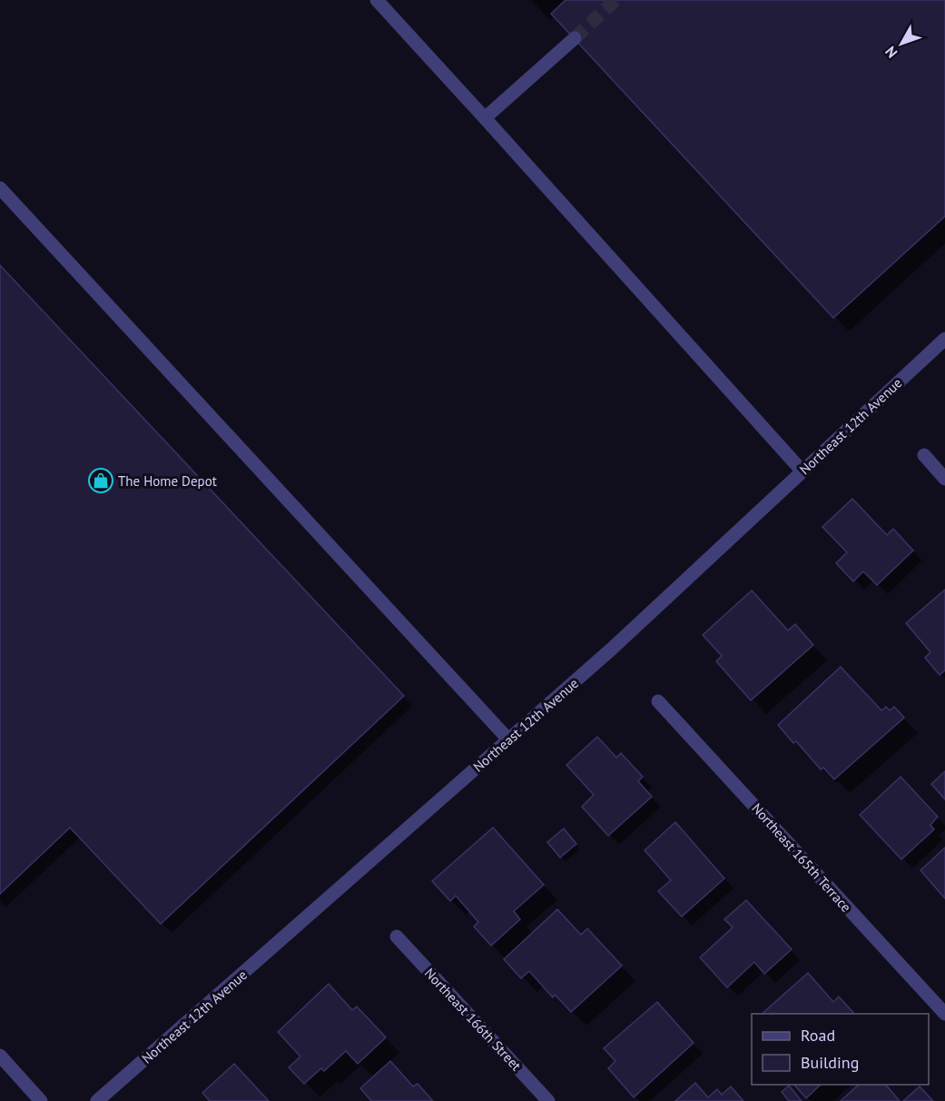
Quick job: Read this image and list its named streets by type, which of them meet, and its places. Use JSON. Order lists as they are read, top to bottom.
{
  "streets": {
    "street": ["Northeast 12th Avenue", "Northeast 165th Terrace", "Northeast 166th Street"]
  },
  "places": {
    "shop": ["The Home Depot"]
  },
  "legend": ["Road", "Building"],
  "north": "bottom left"
}
